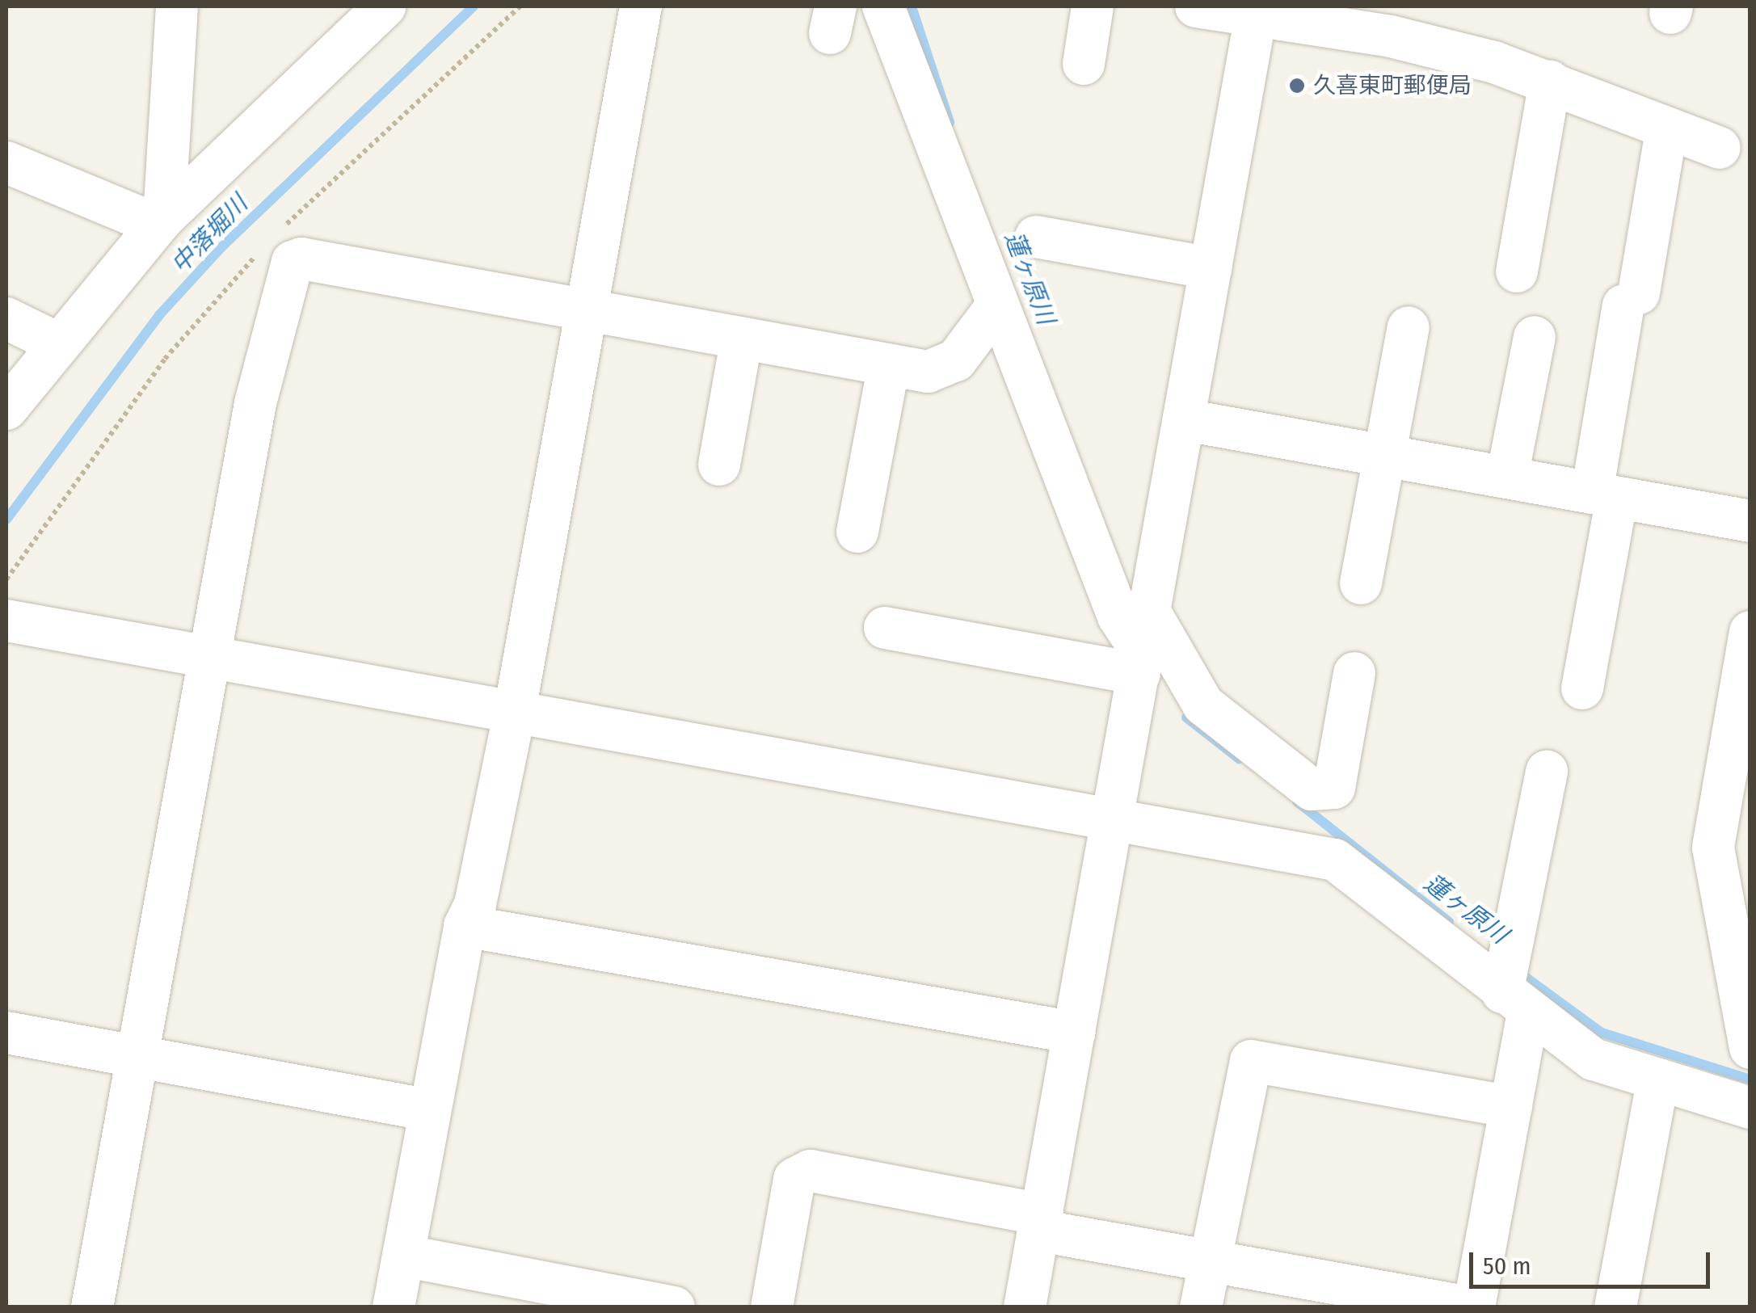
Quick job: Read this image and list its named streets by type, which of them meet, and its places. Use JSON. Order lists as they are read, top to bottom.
{
  "water": ["中落堀川", "蓮ヶ原川"],
  "places": ["久喜東町郵便局"],
  "scale_bar": "50 m"
}
